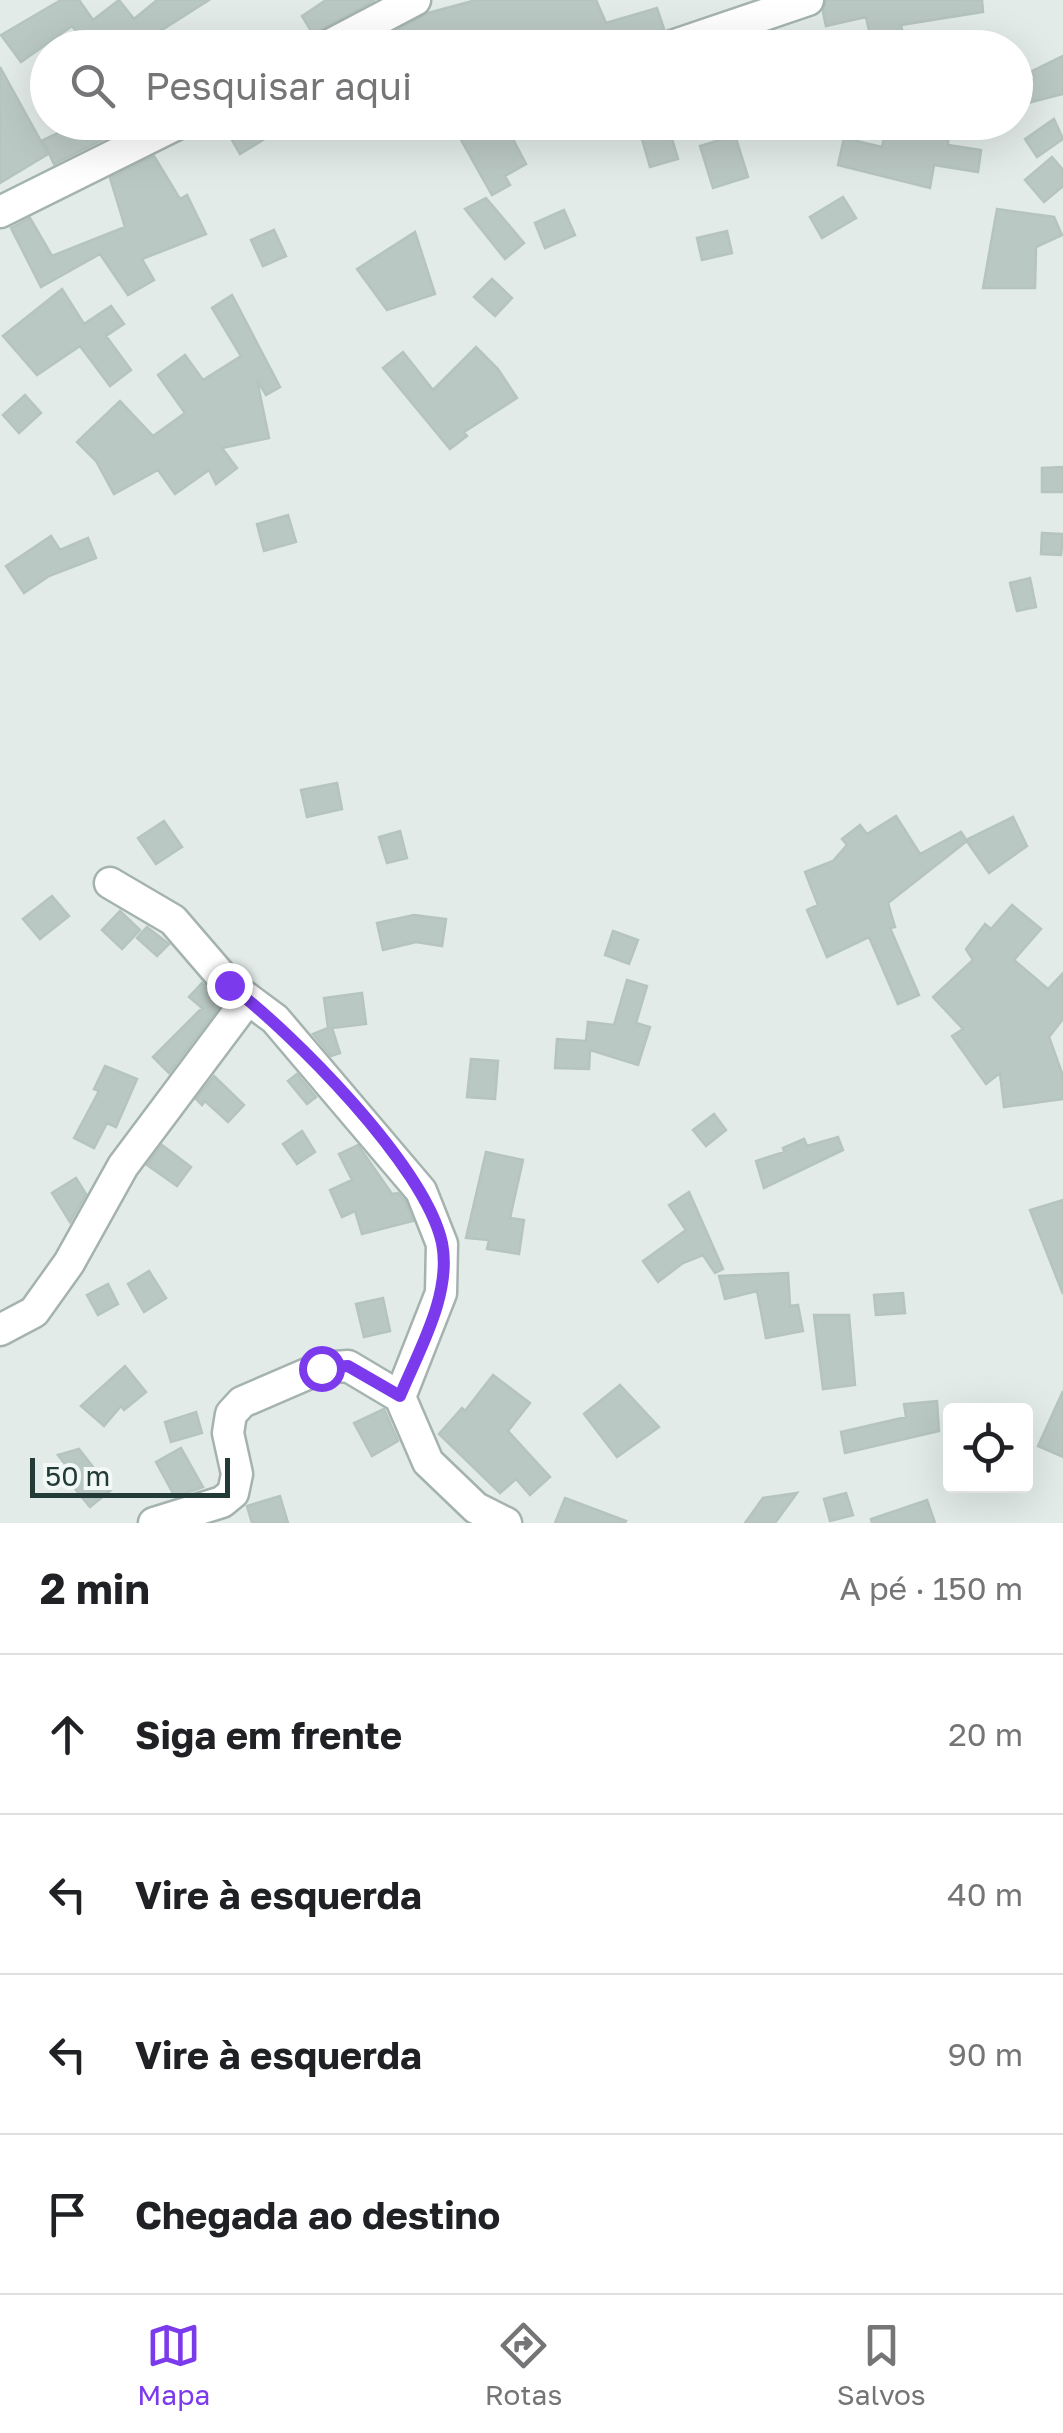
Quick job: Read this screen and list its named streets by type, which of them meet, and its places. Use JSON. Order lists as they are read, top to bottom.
{
  "scale_bar": "50 m",
  "page": {
    "search": "Pesquisar aqui",
    "scale": "50 m",
    "heading": ["2 min", "A pé · 150 m"],
    "list": [
      ["Siga em frente", "20 m"],
      ["Vire à esquerda", "40 m"],
      ["Vire à esquerda", "90 m"],
      "Chegada ao destino"
    ],
    "nav": ["Mapa", "Rotas", "Salvos"]
  }
}
